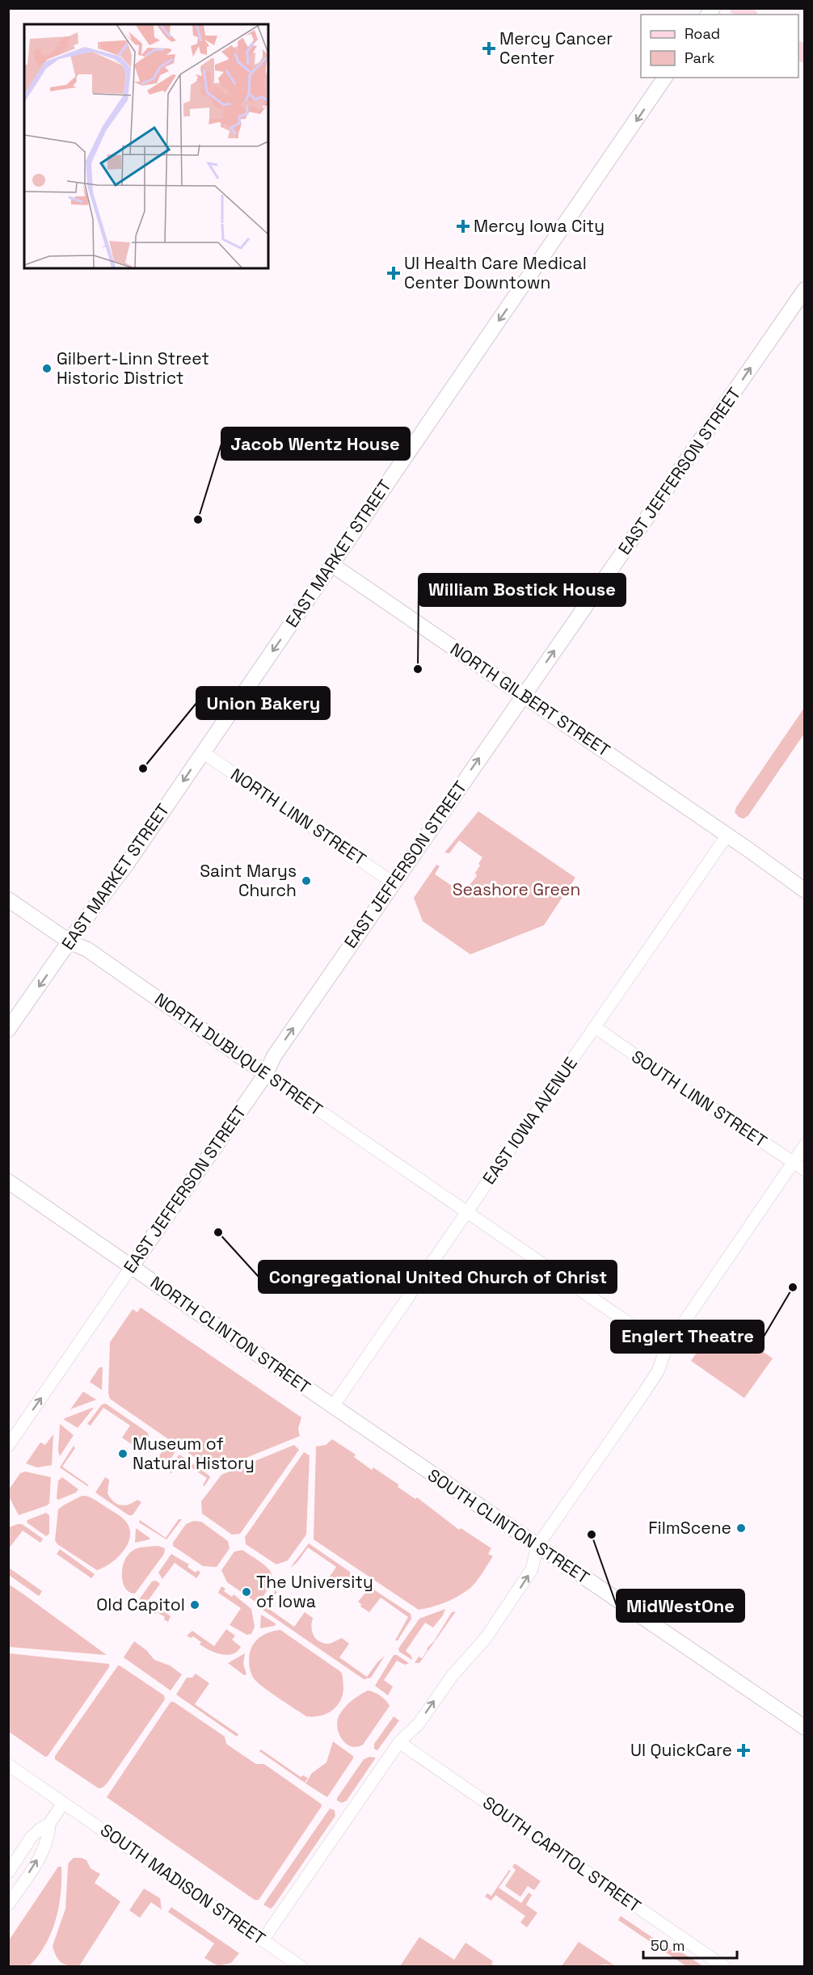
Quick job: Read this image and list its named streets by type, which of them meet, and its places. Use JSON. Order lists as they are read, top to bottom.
{
  "streets": {
    "main road": [
      "EAST JEFFERSON STREET",
      "EAST MARKET STREET",
      "NORTH GILBERT STREET",
      "NORTH DUBUQUE STREET",
      "NORTH CLINTON STREET",
      "SOUTH CLINTON STREET"
    ],
    "street": [
      "NORTH LINN STREET",
      "SOUTH LINN STREET",
      "EAST IOWA AVENUE",
      "SOUTH CAPITOL STREET",
      "SOUTH MADISON STREET"
    ]
  },
  "crossings": [
    ["EAST JEFFERSON STREET", "NORTH GILBERT STREET"],
    ["EAST JEFFERSON STREET", "NORTH LINN STREET"],
    ["EAST JEFFERSON STREET", "NORTH DUBUQUE STREET"],
    ["EAST JEFFERSON STREET", "NORTH CLINTON STREET"],
    ["EAST MARKET STREET", "NORTH GILBERT STREET"],
    ["EAST MARKET STREET", "NORTH LINN STREET"],
    ["EAST MARKET STREET", "NORTH DUBUQUE STREET"],
    ["NORTH GILBERT STREET", "EAST IOWA AVENUE"],
    ["NORTH DUBUQUE STREET", "EAST IOWA AVENUE"],
    ["SOUTH LINN STREET", "EAST IOWA AVENUE"],
    ["EAST IOWA AVENUE", "NORTH CLINTON STREET"],
    ["EAST IOWA AVENUE", "SOUTH CLINTON STREET"],
    ["NORTH CLINTON STREET", "SOUTH CLINTON STREET"]
  ],
  "one_way": ["EAST JEFFERSON STREET", "EAST MARKET STREET"],
  "parks": ["Seashore Green"],
  "places": {
    "health": [
      "Mercy Cancer Center",
      "Mercy Iowa City",
      "UI Health Care Medical Center Downtown",
      "UI QuickCare"
    ],
    "other": [
      "Gilbert-Linn Street Historic District",
      "Jacob Wentz House",
      "William Bostick House",
      "Union Bakery",
      "Saint Marys Church",
      "Congregational United Church of Christ",
      "Englert Theatre",
      "Museum of Natural History",
      "FilmScene",
      "MidWestOne",
      "The University of Iowa",
      "Old Capitol"
    ]
  },
  "legend": ["Road", "Park"],
  "scale_bar": "50 m"
}
